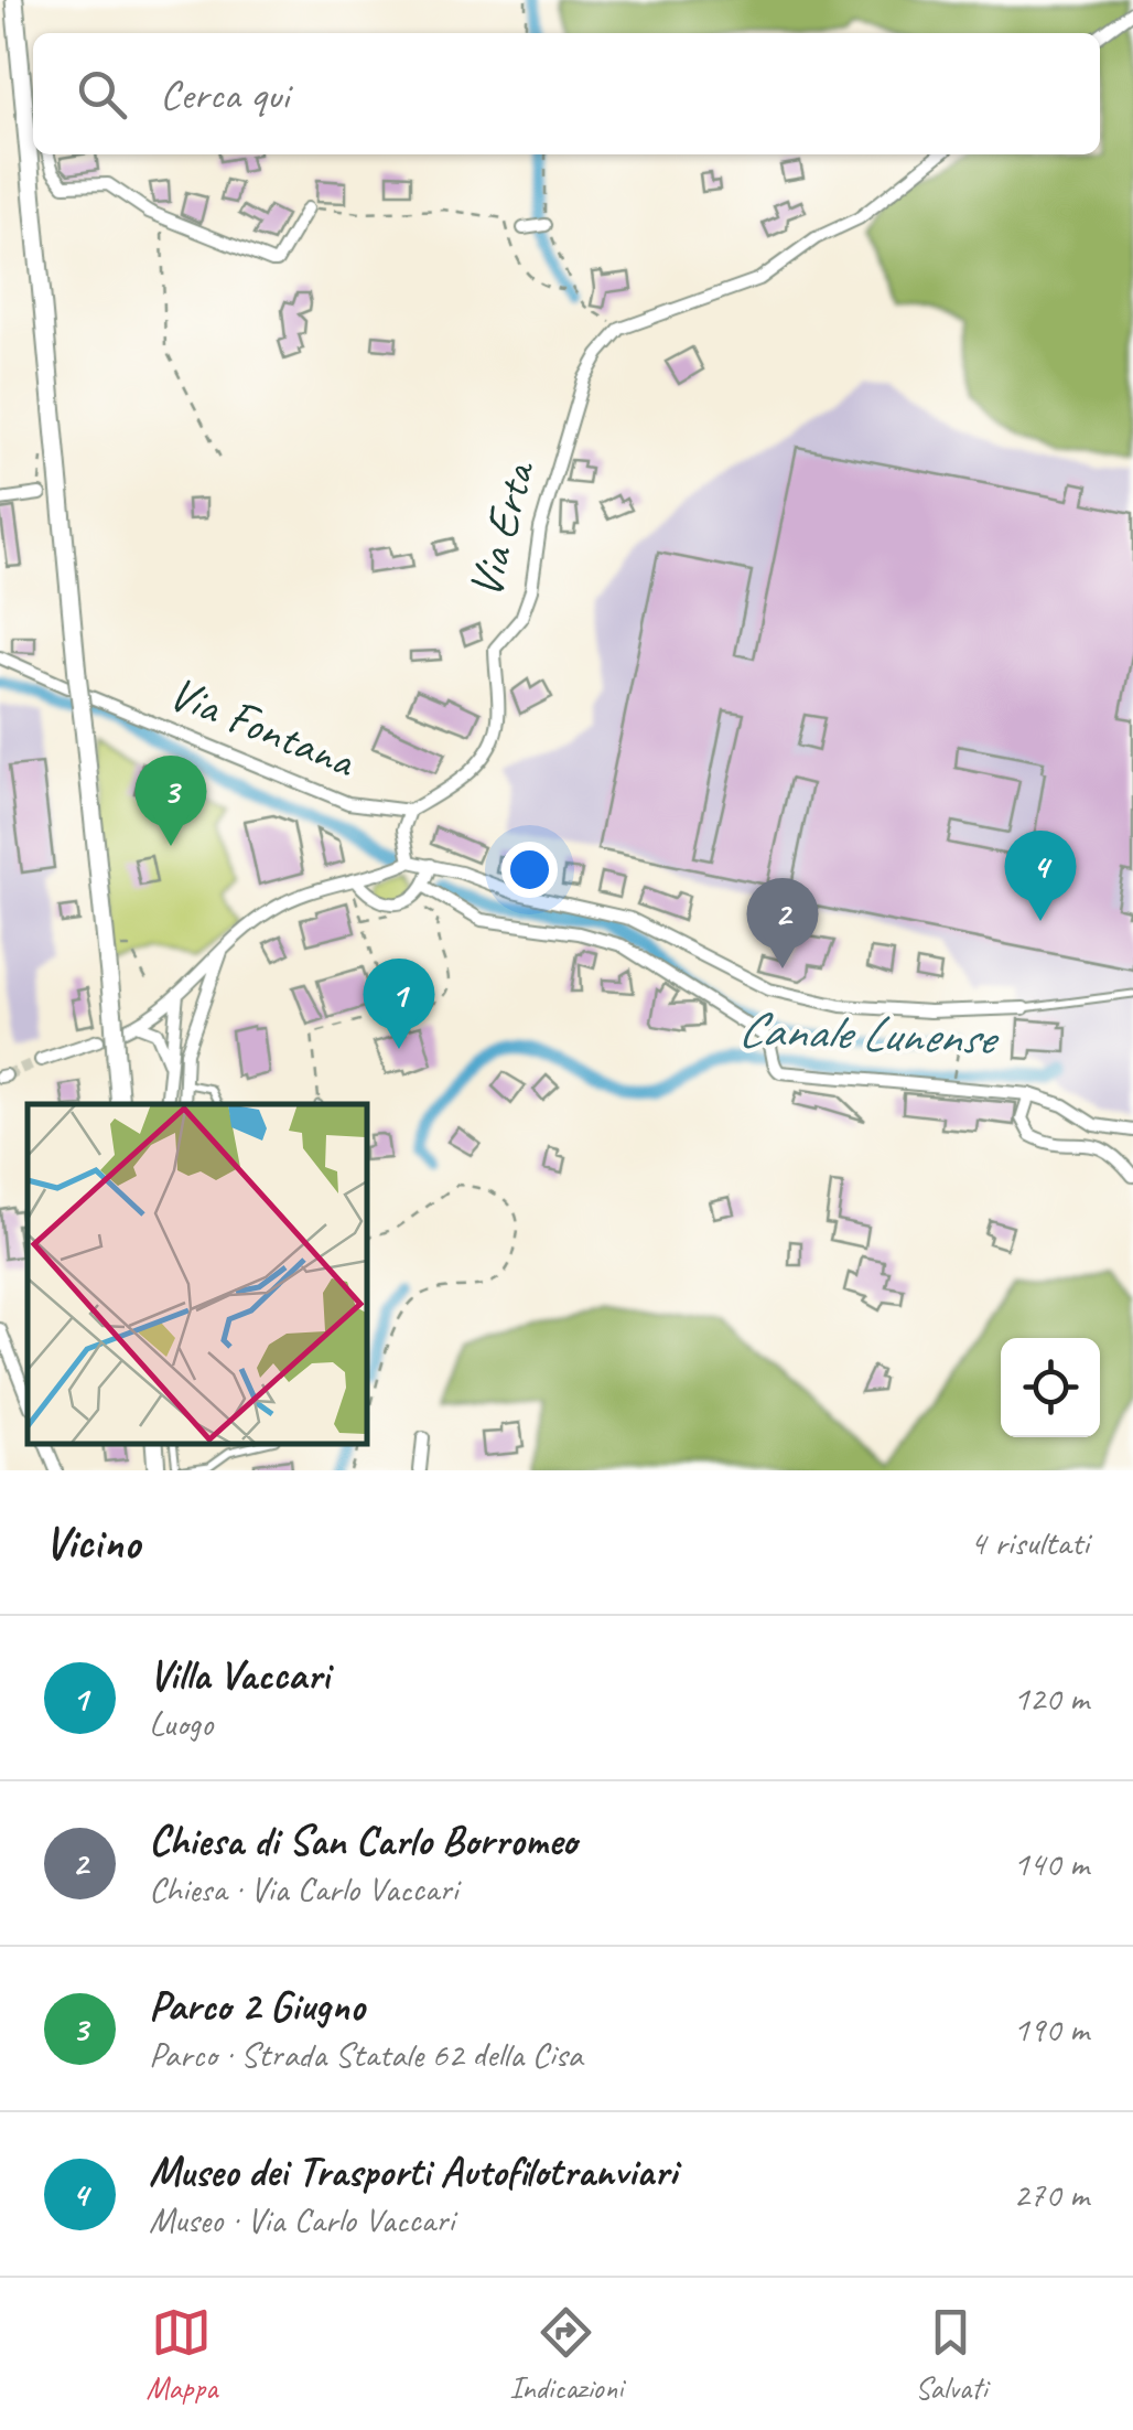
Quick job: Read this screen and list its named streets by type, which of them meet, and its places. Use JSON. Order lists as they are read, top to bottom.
{
  "streets": {
    "street": ["Via Erta", "Via Fontana"]
  },
  "crossings": [
    ["Via Erta", "Via Fontana"]
  ],
  "water": ["Canale Lunense"],
  "page": {
    "search": "Cerca qui",
    "pins": [
      "3",
      "4",
      "2",
      "1"
    ],
    "heading": ["Vicino", "4 risultati"],
    "list": [
      {
        "mark": "1",
        "name": "Villa Vaccari",
        "note": "Luogo",
        "value": "120 m"
      },
      {
        "mark": "2",
        "name": "Chiesa di San Carlo Borromeo",
        "note": "Chiesa · Via Carlo Vaccari",
        "value": "140 m"
      },
      {
        "mark": "3",
        "name": "Parco 2 Giugno",
        "note": "Parco · Strada Statale 62 della Cisa",
        "value": "190 m"
      },
      {
        "mark": "4",
        "name": "Museo dei Trasporti Autofilotranviari",
        "note": "Museo · Via Carlo Vaccari",
        "value": "270 m"
      }
    ],
    "nav": ["Mappa", "Indicazioni", "Salvati"]
  }
}
